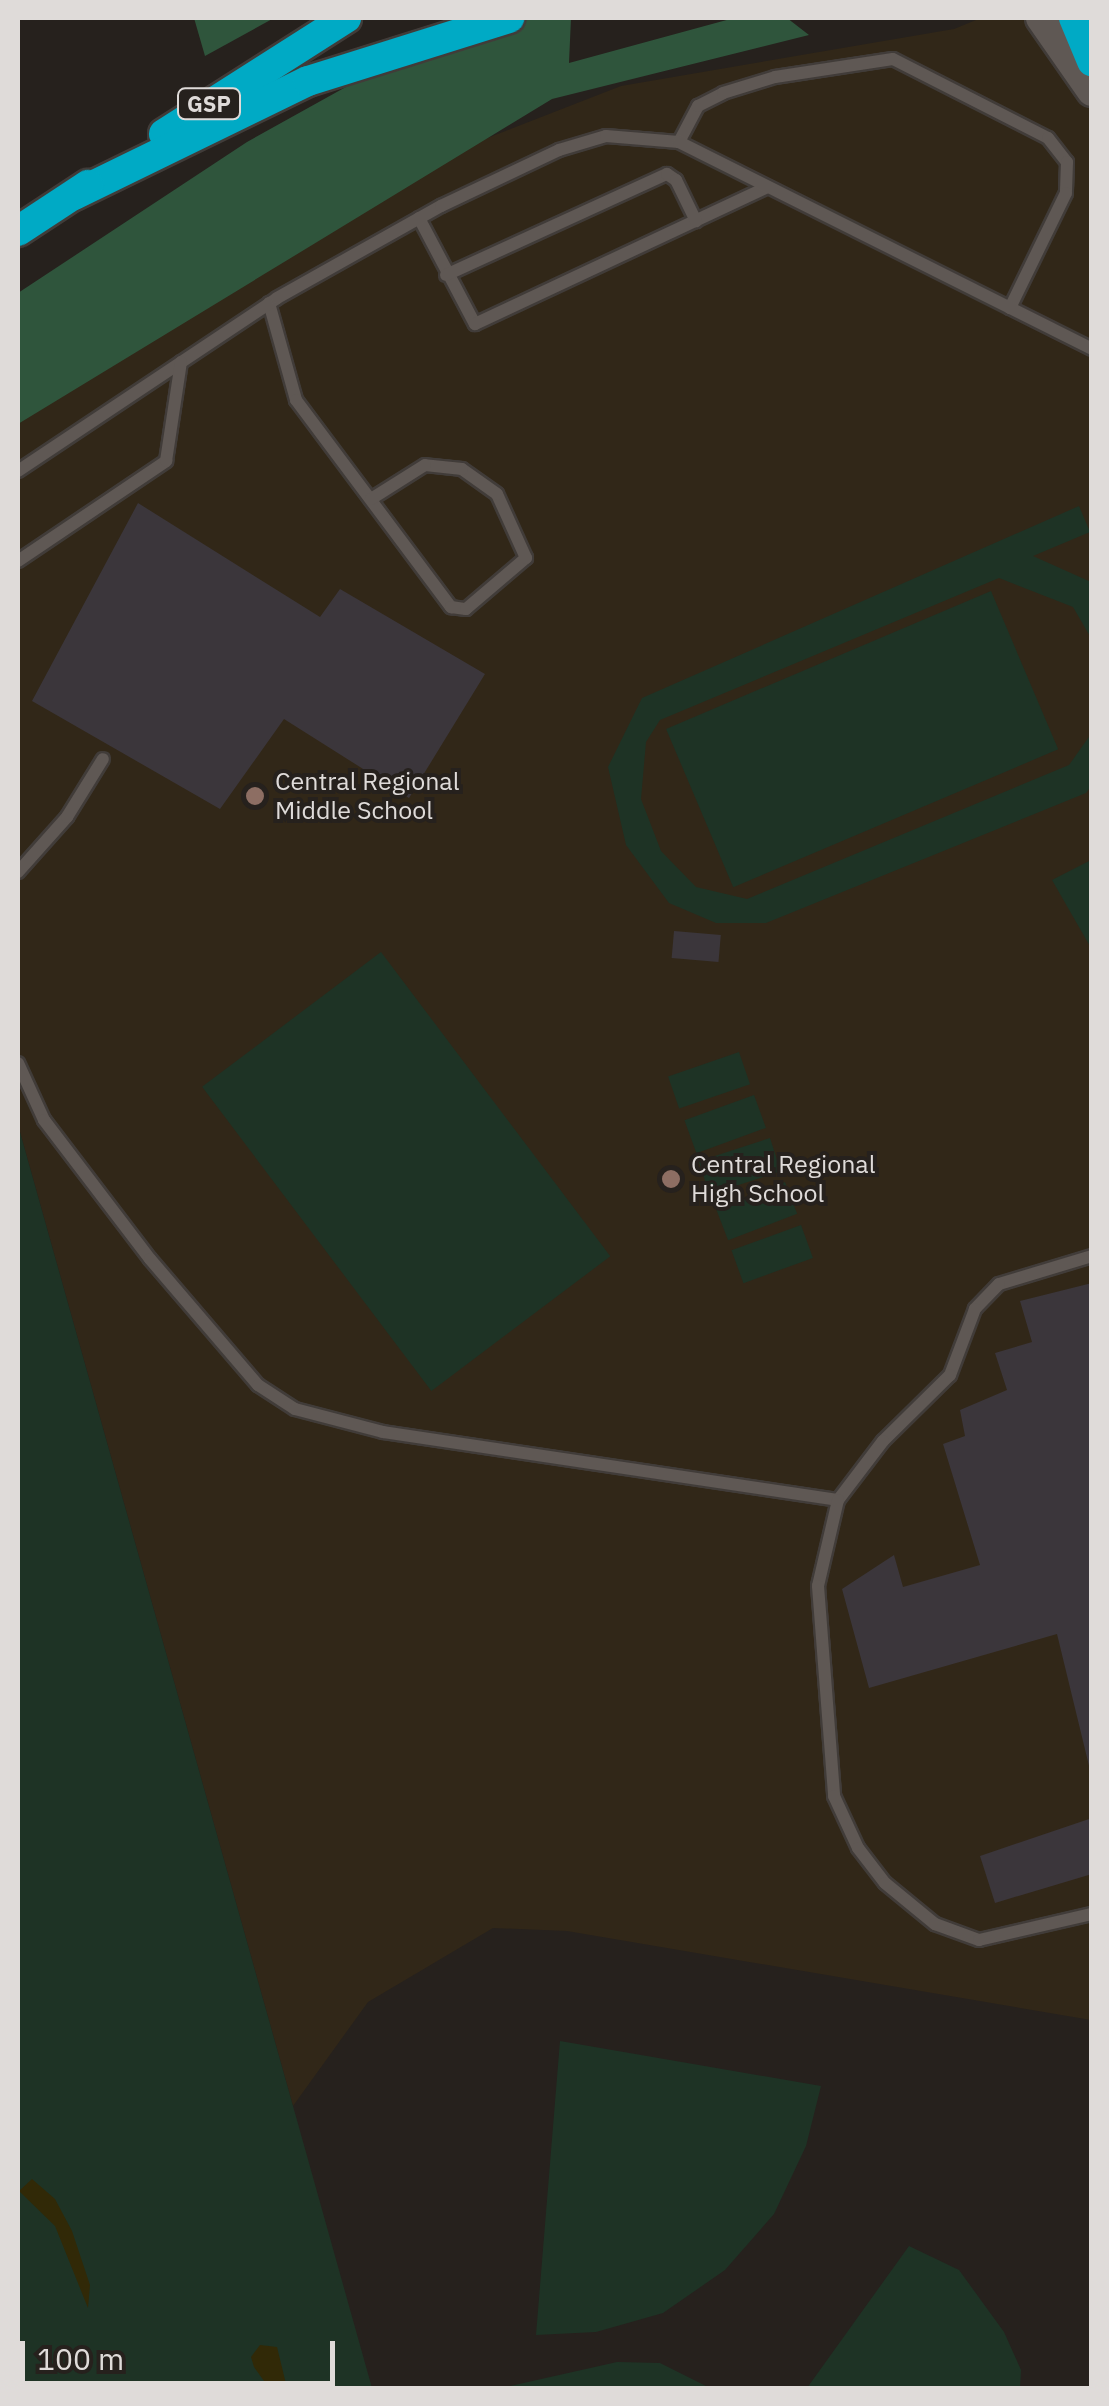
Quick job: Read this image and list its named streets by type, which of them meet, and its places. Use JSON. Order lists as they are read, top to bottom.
{
  "streets": {
    "highway": ["GSP"]
  },
  "places": ["Central Regional Middle School", "Central Regional High School"],
  "scale_bar": "100 m"
}
